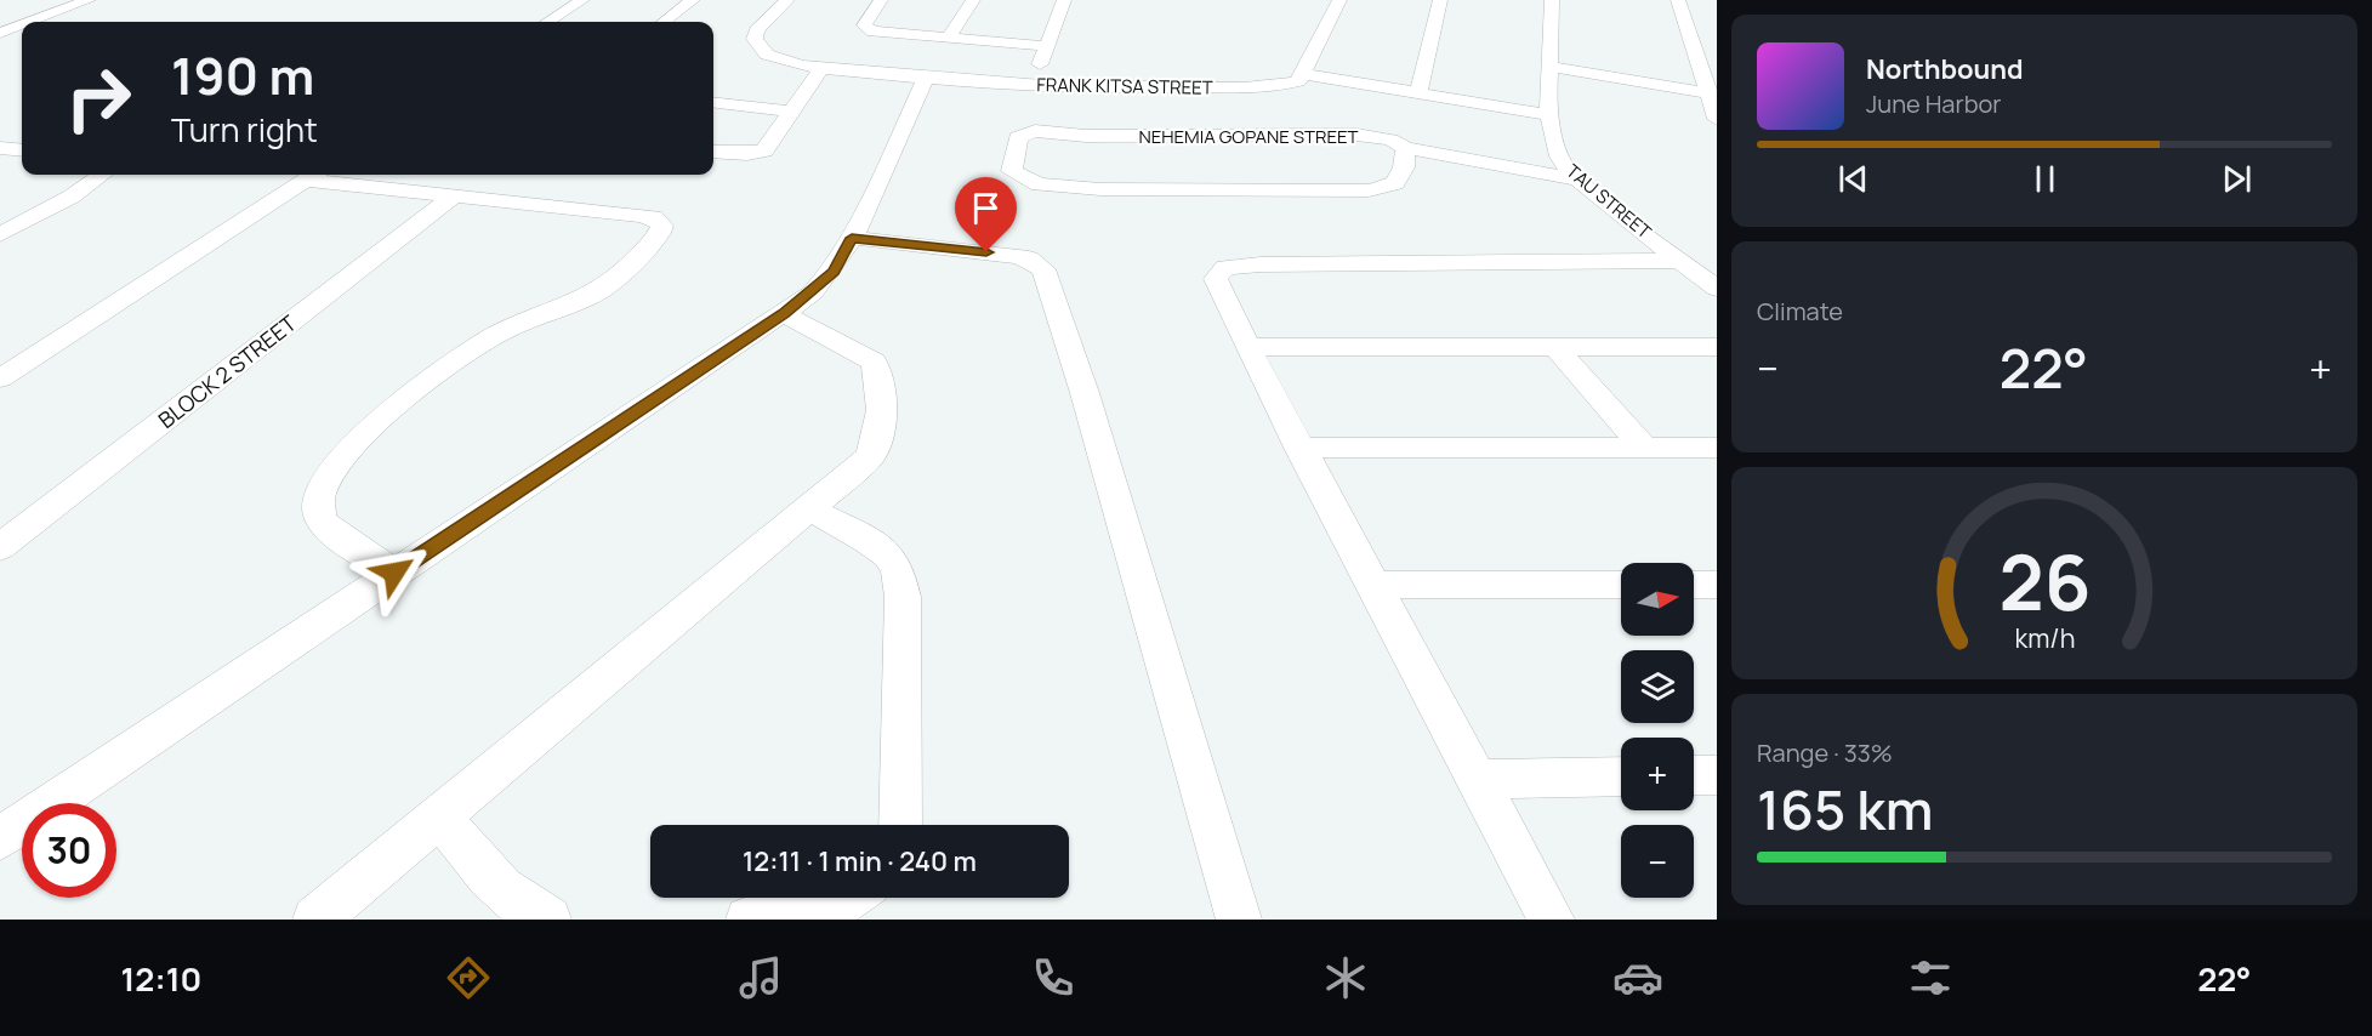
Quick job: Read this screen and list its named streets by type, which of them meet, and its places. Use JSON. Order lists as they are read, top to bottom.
{
  "streets": {
    "street": [
      "FRANK KITSA STREET",
      "NEHEMIA GOPANE STREET",
      "TAU STREET",
      "BLOCK 2 STREET"
    ]
  },
  "north": "right",
  "page": {
    "turn": ["190 m", "Turn right"],
    "song": ["Northbound", "June Harbor"],
    "tile": [
      "Climate",
      ["Range · 33%", "165 km"]
    ],
    "heat": ["−", "22°", "+"],
    "map_buttons": ["+", "−"],
    "limit": "30",
    "trip": "12:11 · 1 min · 240 m",
    "tabs": ["12:10", "22°"],
    "gauge": ["26", "km/h"]
  }
}
